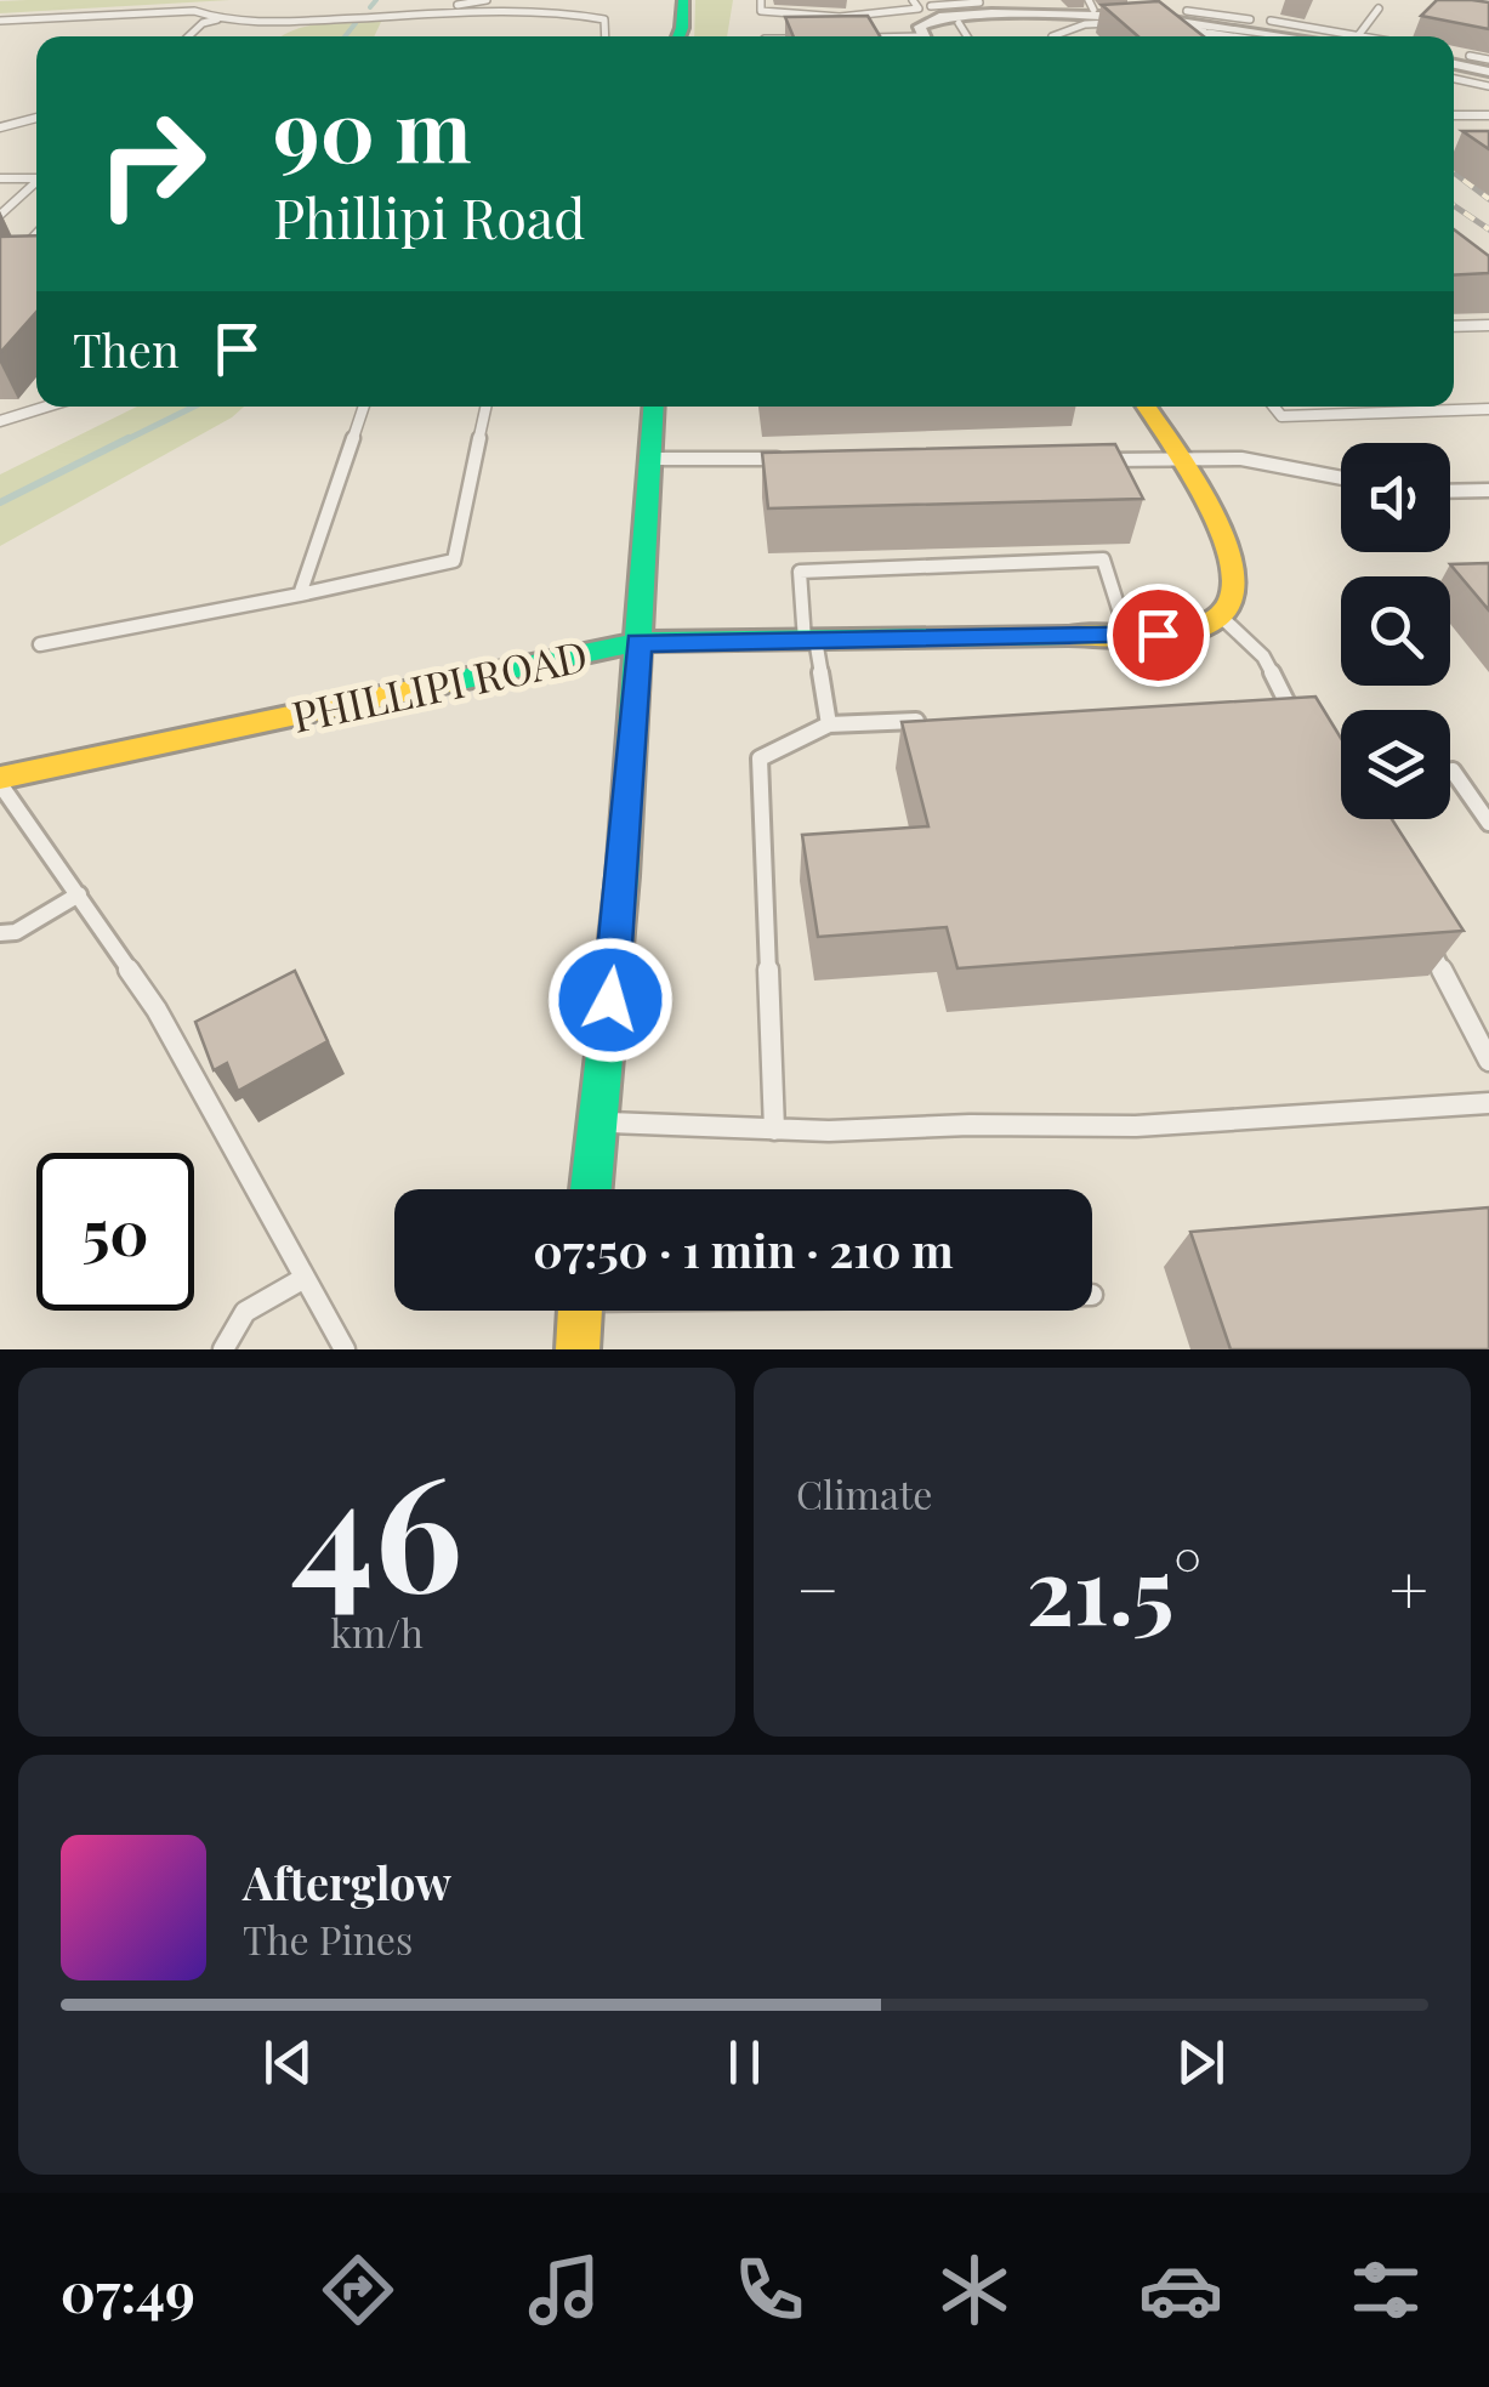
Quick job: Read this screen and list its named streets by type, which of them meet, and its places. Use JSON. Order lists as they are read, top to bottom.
{
  "streets": {
    "main road": ["PHILLIPI ROAD"]
  },
  "page": {
    "turn": ["90 m", "Phillipi Road"],
    "then": "Then",
    "limit": "50",
    "trip": "07:50 · 1 min · 210 m",
    "tile": [
      ["46", "km/h"],
      "Climate"
    ],
    "heat": ["−", "21.5°", "+"],
    "song": ["Afterglow", "The Pines"],
    "tabs": "07:49"
  }
}
